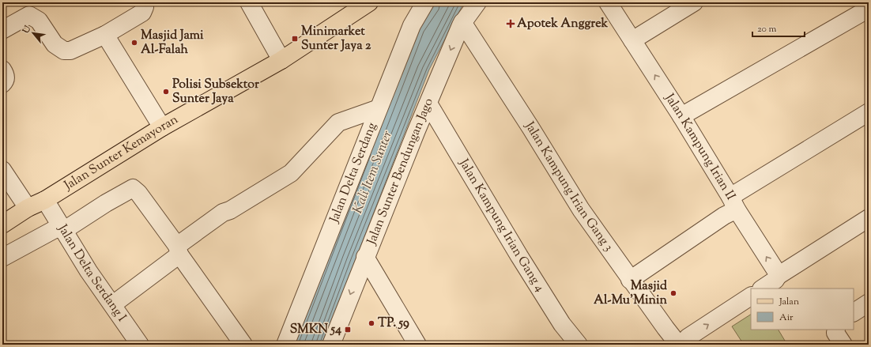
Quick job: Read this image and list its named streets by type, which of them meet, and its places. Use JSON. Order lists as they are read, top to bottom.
{
  "streets": {
    "main road": ["Jalan Sunter Kemayoran"],
    "street": [
      "Jalan Kampung Irian II",
      "Jalan Sunter Bendungan Jago",
      "Jalan Delta Serdang",
      "Jalan Kampung Irian Gang 3",
      "Jalan Kampung Irian Gang 4",
      "Jalan Delta Serdang I"
    ]
  },
  "crossings": [
    ["Jalan Sunter Kemayoran", "Jalan Delta Serdang I"],
    ["Jalan Sunter Bendungan Jago", "Jalan Kampung Irian Gang 3"],
    ["Jalan Sunter Bendungan Jago", "Jalan Kampung Irian Gang 4"]
  ],
  "one_way": ["Jalan Kampung Irian II", "Jalan Sunter Bendungan Jago"],
  "water": ["Kali Item Sunter"],
  "places": {
    "health": ["Apotek Anggrek"],
    "transit": ["Minimarket Sunter Jaya 2", "SMKN 54"],
    "other": [
      "Masjid Jami Al-Falah",
      "Polisi Subsektor Sunter Jaya",
      "Masjid Al-Mu'Minin",
      "TP. 59"
    ]
  },
  "legend": ["Jalan", "Air"],
  "scale_bar": "20 m",
  "north": "top left"
}
